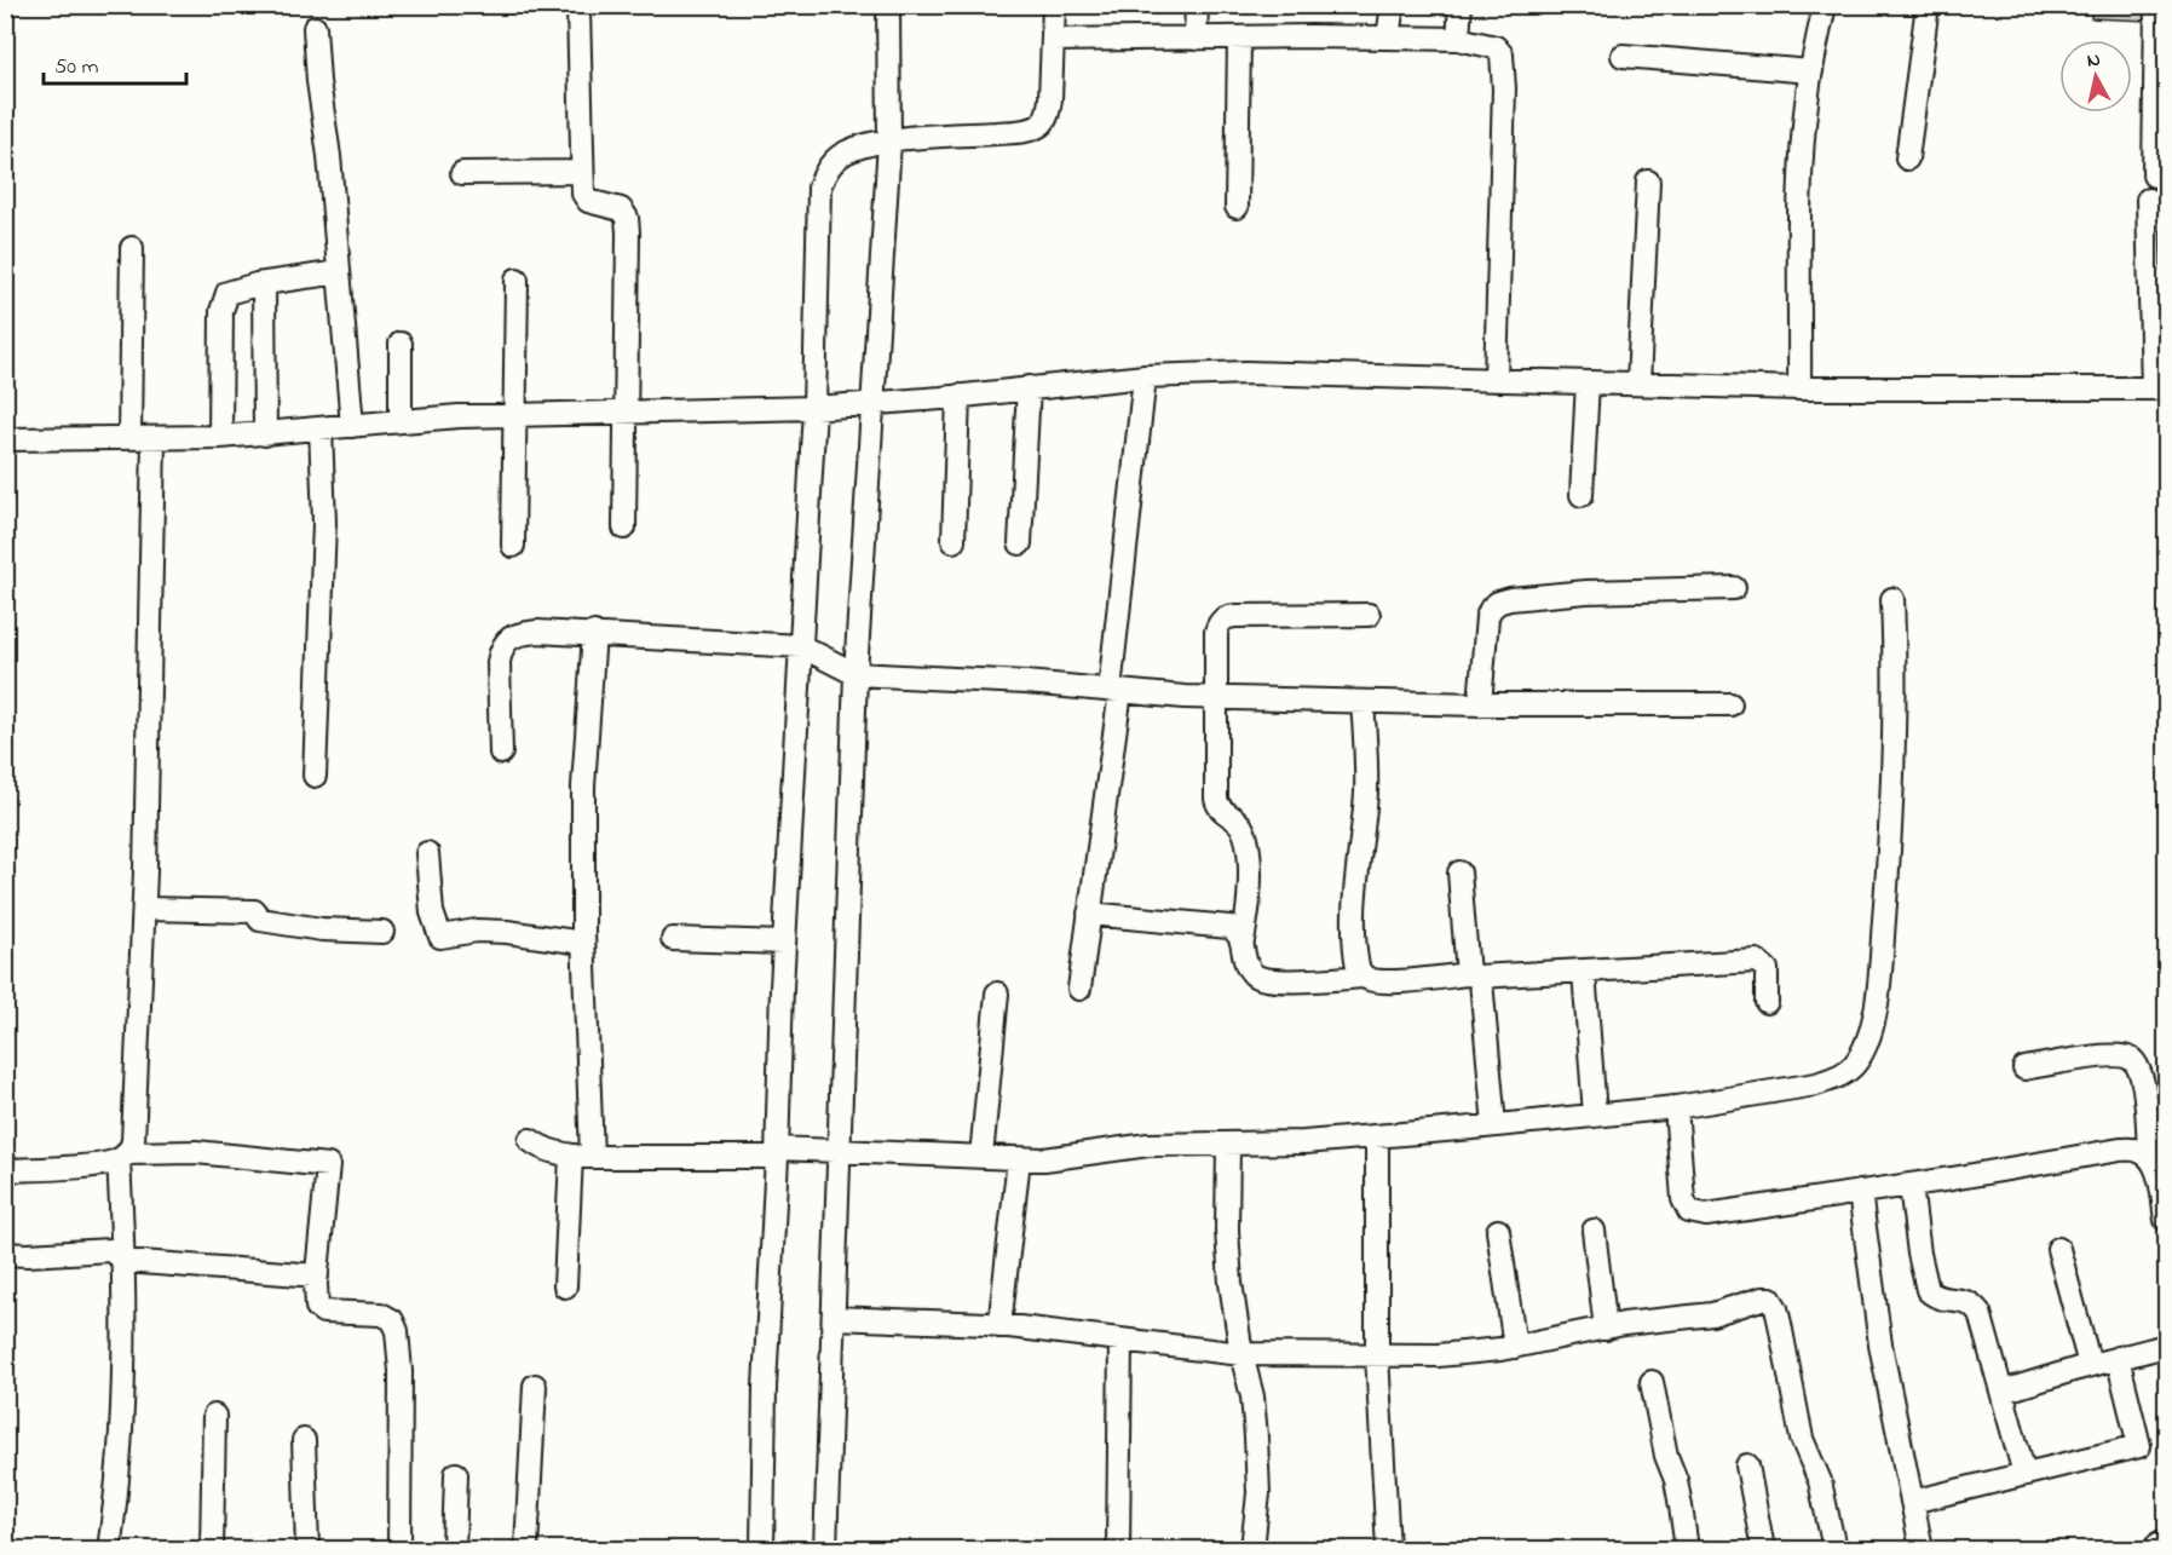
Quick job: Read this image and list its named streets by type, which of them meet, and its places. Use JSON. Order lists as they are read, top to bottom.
{
  "scale_bar": "50 m",
  "north": "top"
}
